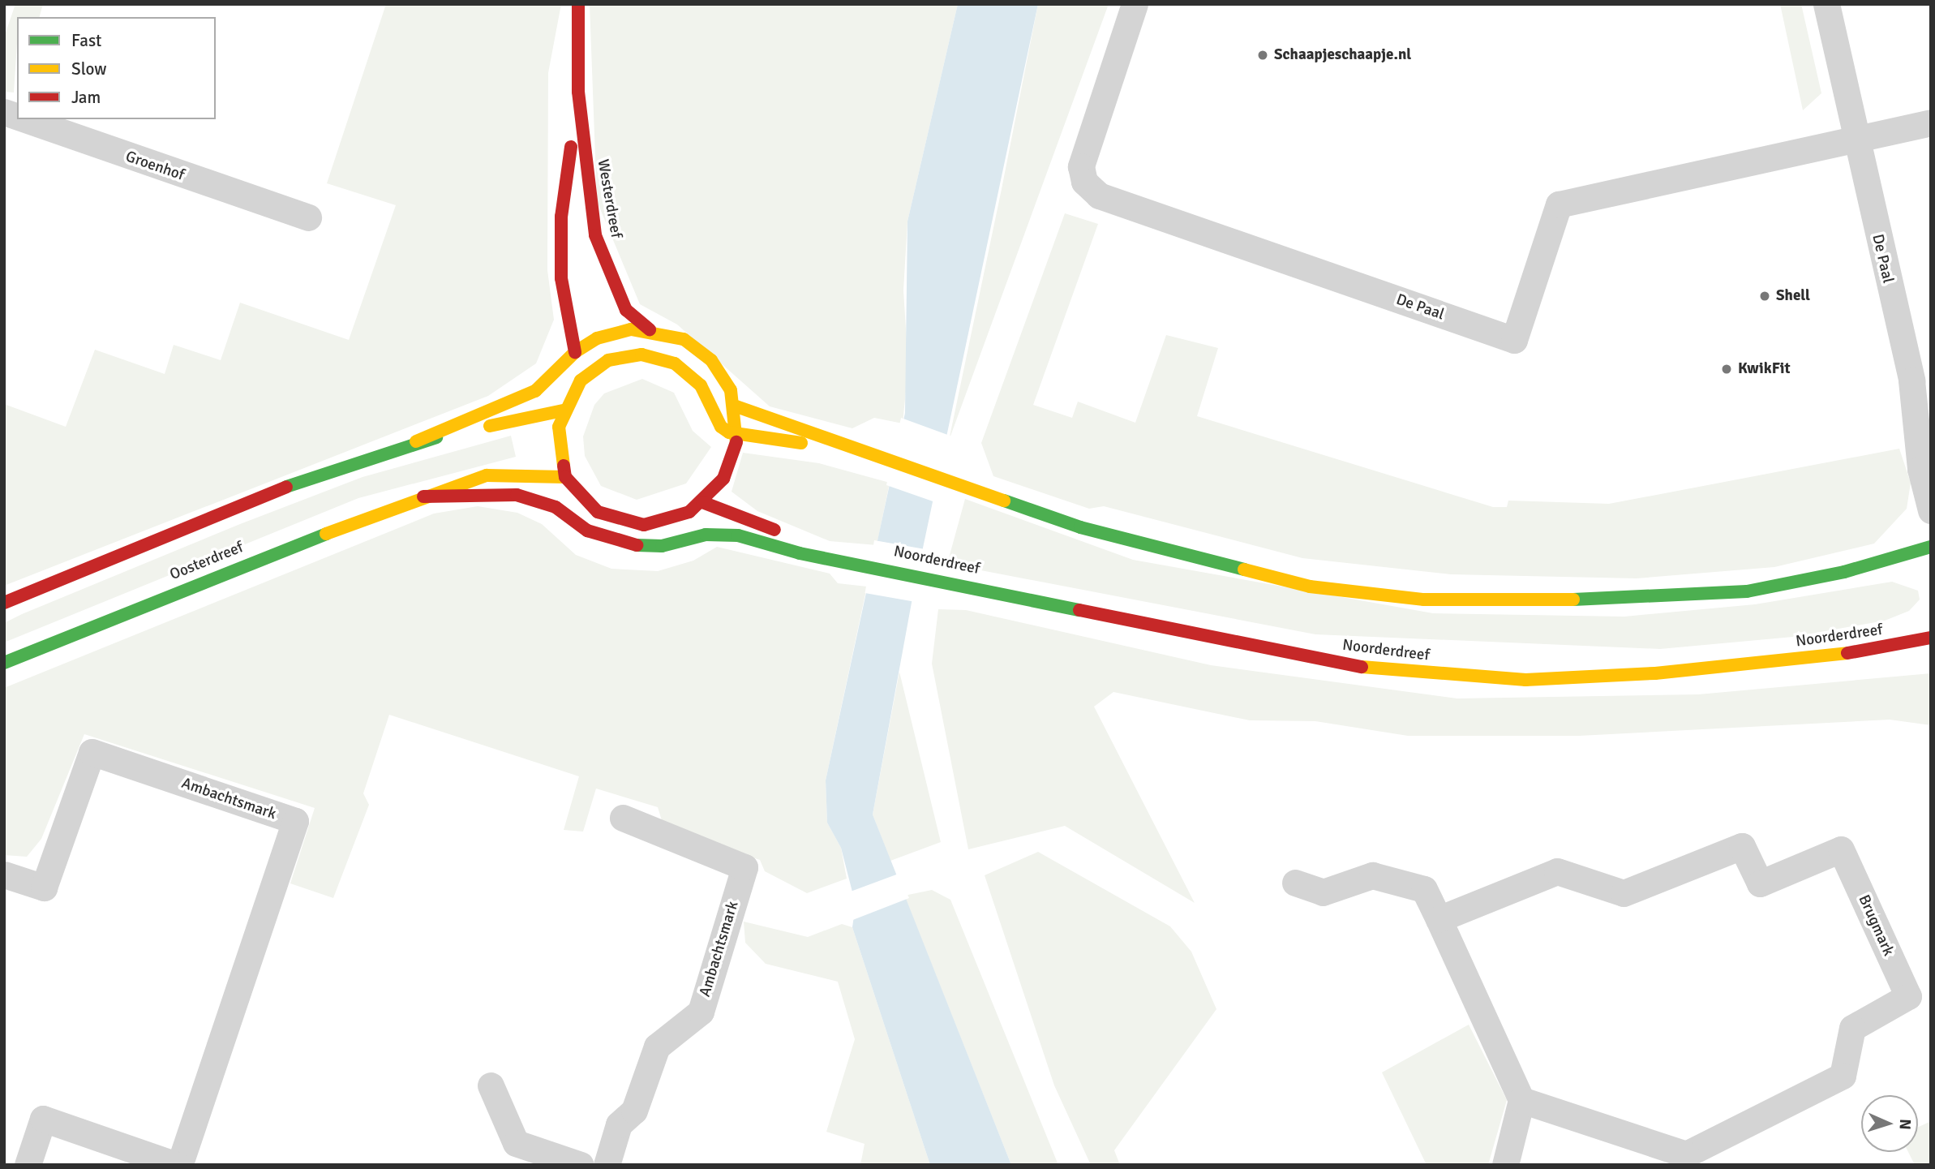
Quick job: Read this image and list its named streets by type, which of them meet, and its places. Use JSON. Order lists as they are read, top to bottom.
{
  "streets": {
    "main road": ["Westerdreef", "Noorderdreef", "Oosterdreef"],
    "street": [
      "Groenhof",
      "De Paal",
      "Ambachtsmark",
      "Brugmark"
    ]
  },
  "crossings": [
    ["Noorderdreef", "Oosterdreef"]
  ],
  "places": ["Schaapjeschaapje.nl", "Shell", "KwikFit"],
  "legend": ["Fast", "Slow", "Jam"],
  "north": "right"
}
